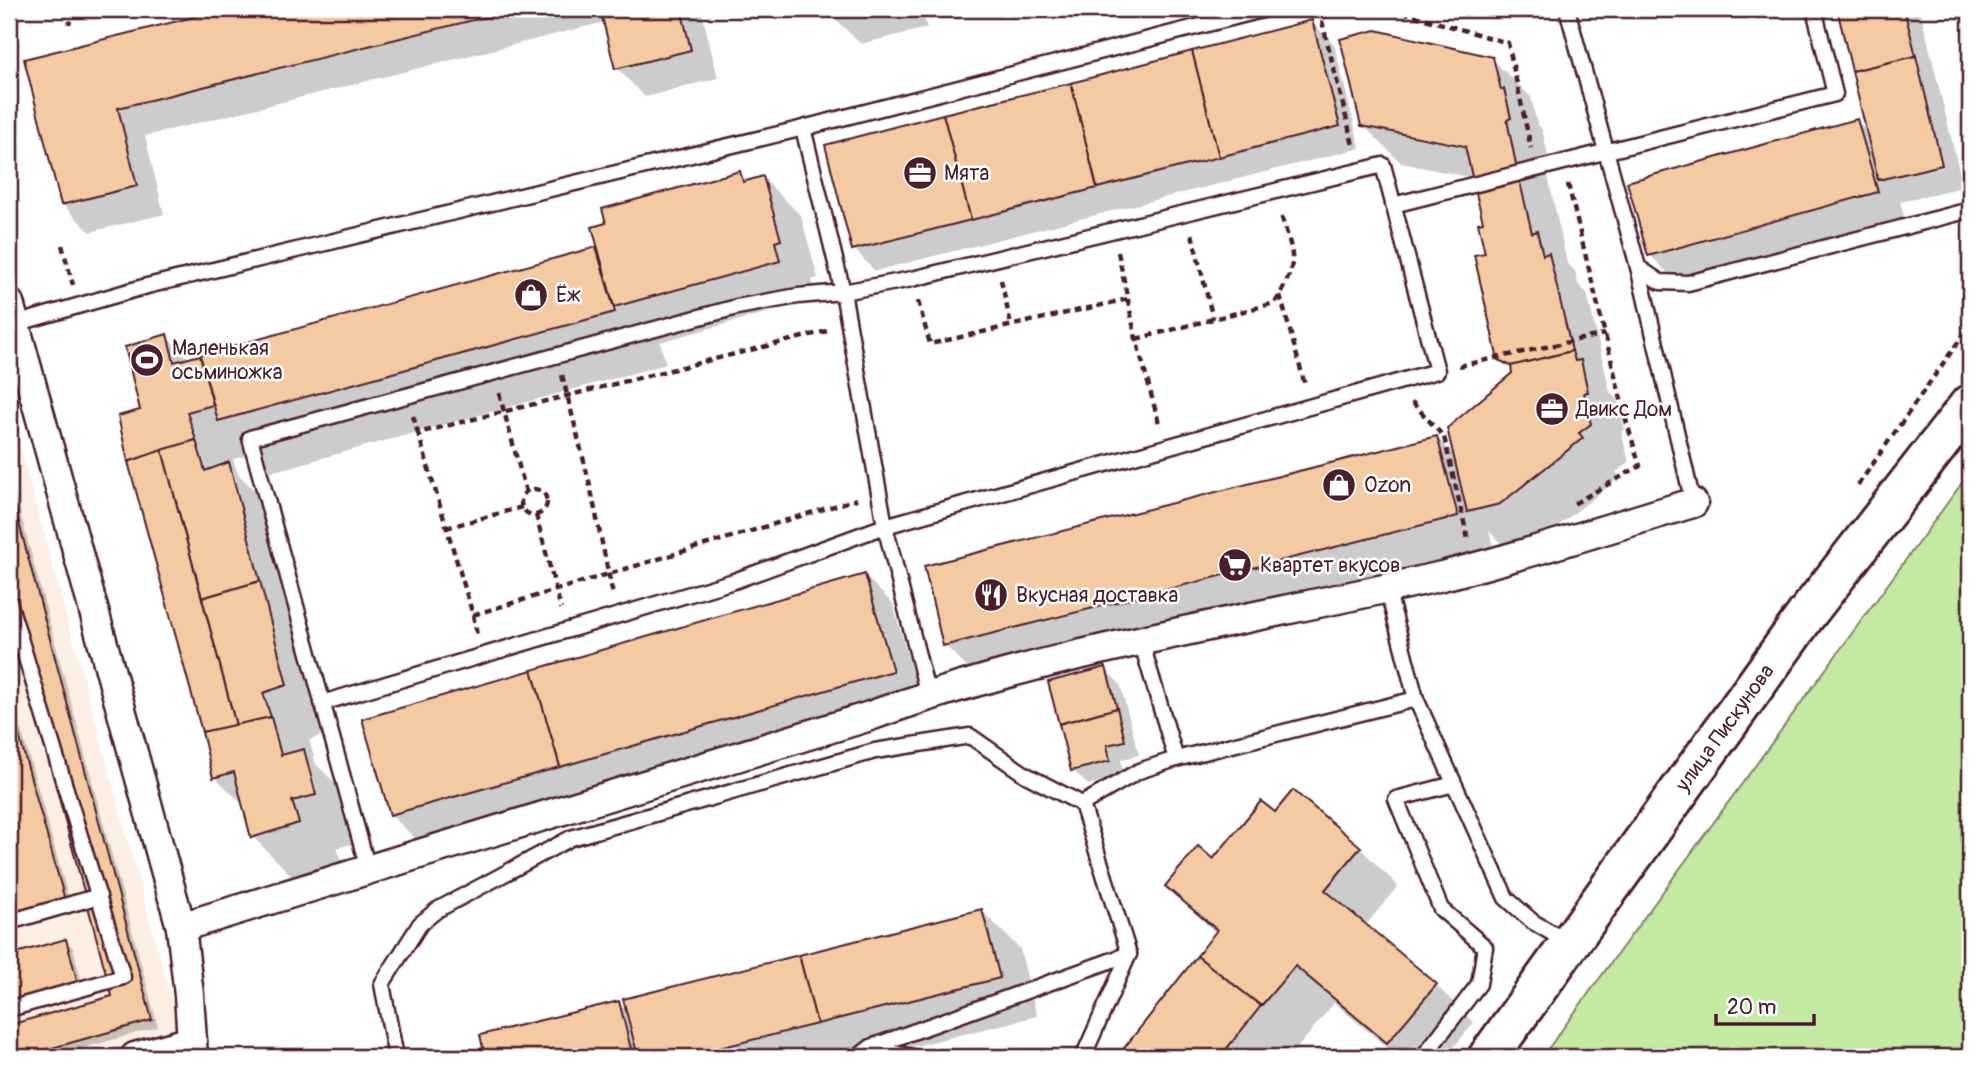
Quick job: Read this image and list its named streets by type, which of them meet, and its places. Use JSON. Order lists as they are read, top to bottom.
{
  "streets": {
    "street": ["улица Пискунова"]
  },
  "places": {
    "office": ["Мята", "Двикс Дом"],
    "shop": ["Ёж", "Ozon"],
    "sports": ["Маленькая осьминожка"],
    "supermarket": ["Квартет вкусов"],
    "restaurant": ["Вкусная доставка"]
  },
  "scale_bar": "20 m"
}
